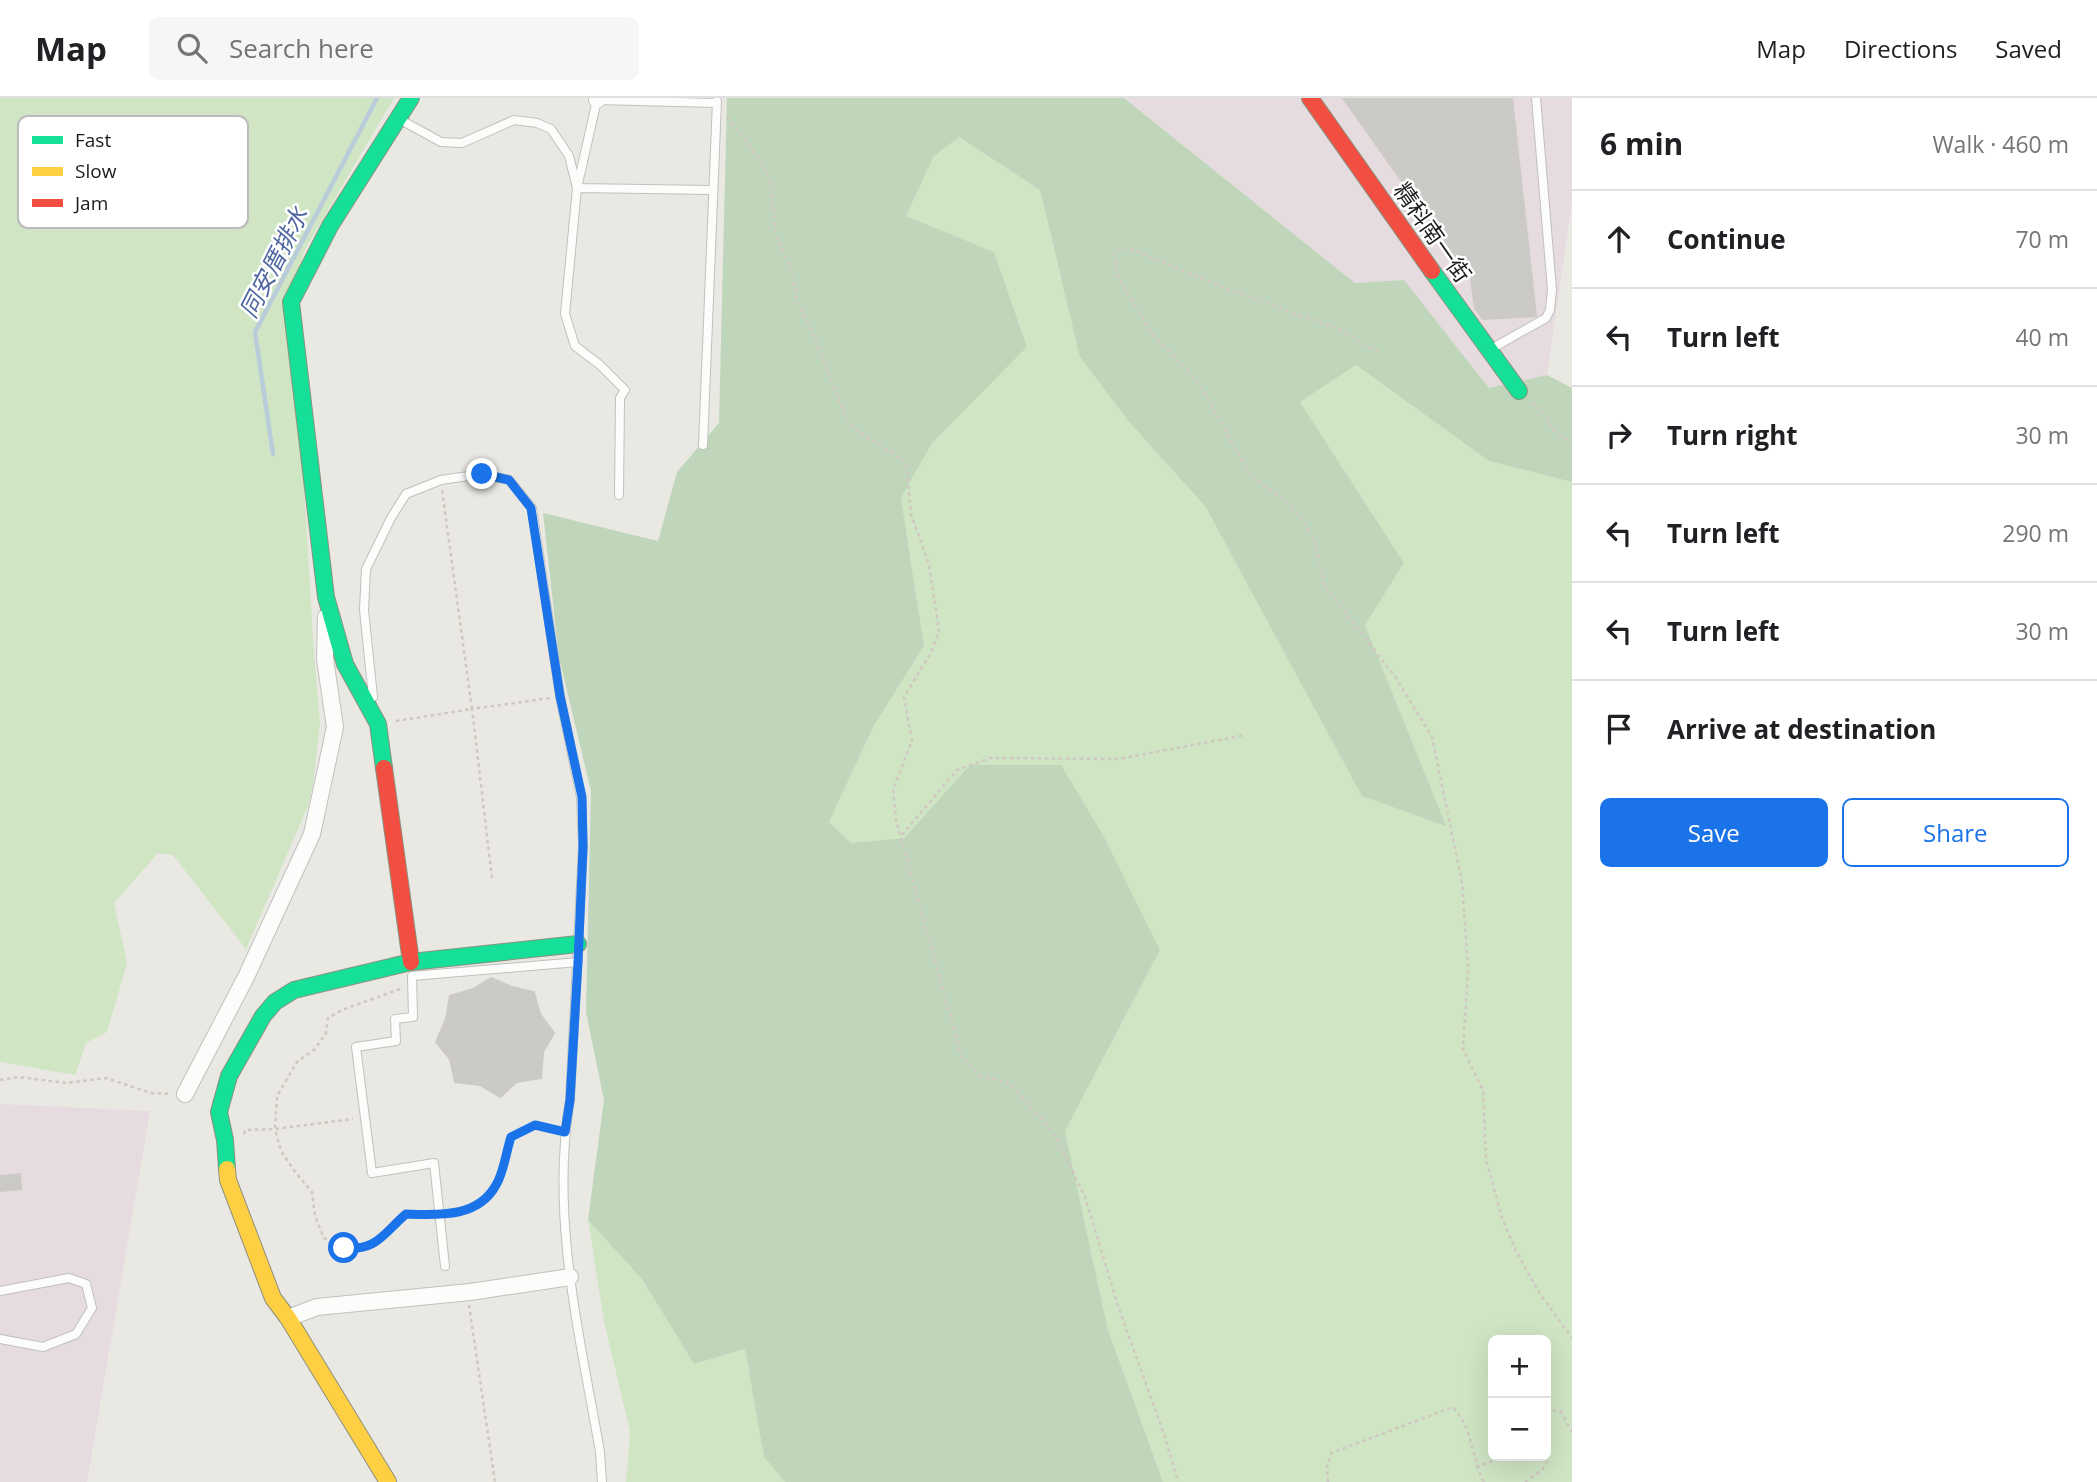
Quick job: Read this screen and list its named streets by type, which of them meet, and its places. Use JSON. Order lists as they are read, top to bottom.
{
  "streets": {
    "street": ["精科南一街"]
  },
  "water": ["同安厝排水"],
  "legend": ["Fast", "Slow", "Jam"],
  "page": {
    "header": "Map",
    "search": "Search here",
    "nav": ["Map", "Directions", "Saved"],
    "heading": ["6 min", "Walk · 460 m"],
    "list": [
      ["Continue", "70 m"],
      ["Turn left", "40 m"],
      ["Turn right", "30 m"],
      ["Turn left", "290 m"],
      ["Turn left", "30 m"],
      "Arrive at destination"
    ],
    "buttons": ["Save", "Share"],
    "map_buttons": ["+", "−"]
  }
}
